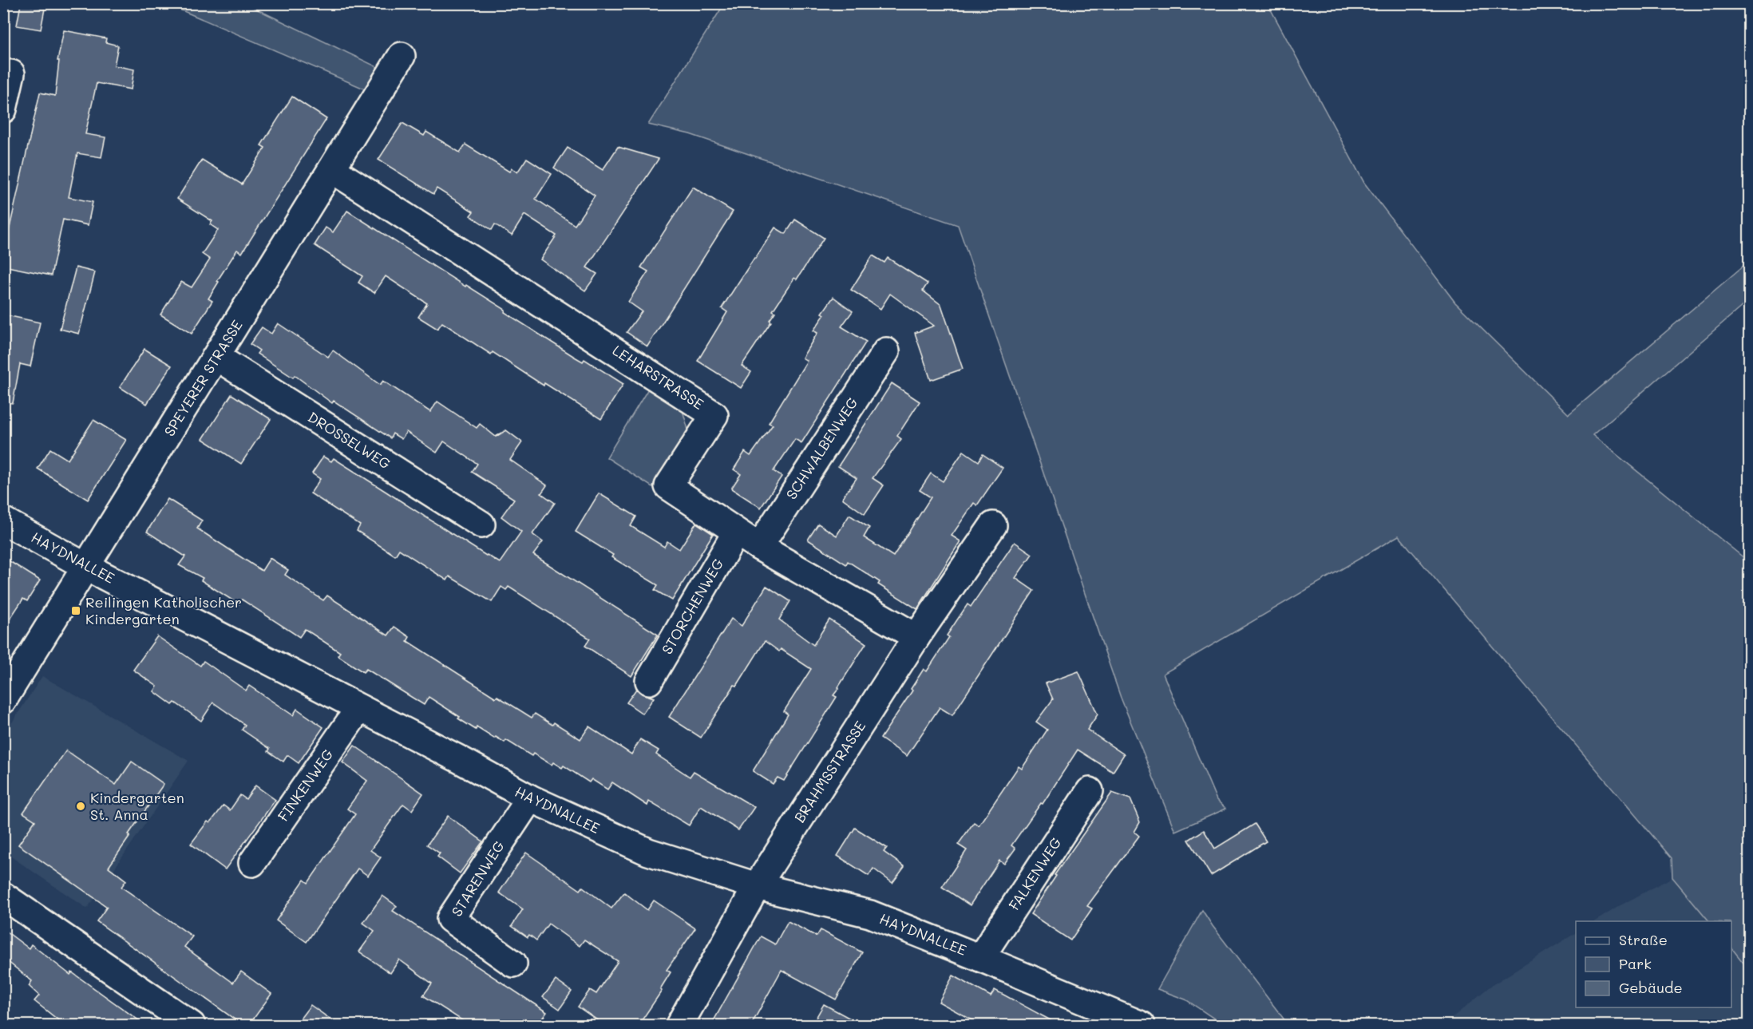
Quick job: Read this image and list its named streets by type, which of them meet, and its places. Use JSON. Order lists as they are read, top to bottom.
{
  "streets": {
    "street": [
      "LEHARSTRASSE",
      "SPEYERER STRASSE",
      "DROSSELWEG",
      "SCHWALBENWEG",
      "HAYDNALLEE",
      "STORCHENWEG",
      "BRAHMSSTRASSE",
      "FINKENWEG",
      "FALKENWEG",
      "STARENWEG"
    ]
  },
  "crossings": [
    ["LEHARSTRASSE", "SPEYERER STRASSE"],
    ["LEHARSTRASSE", "SCHWALBENWEG"],
    ["LEHARSTRASSE", "STORCHENWEG"],
    ["LEHARSTRASSE", "BRAHMSSTRASSE"],
    ["SPEYERER STRASSE", "DROSSELWEG"],
    ["SPEYERER STRASSE", "HAYDNALLEE"],
    ["HAYDNALLEE", "BRAHMSSTRASSE"],
    ["HAYDNALLEE", "FINKENWEG"],
    ["HAYDNALLEE", "FALKENWEG"],
    ["HAYDNALLEE", "STARENWEG"]
  ],
  "places": {
    "transit": ["Reilingen Katholischer Kindergarten"],
    "other": ["Kindergarten St. Anna"]
  },
  "legend": ["Straße", "Park", "Gebäude"]
}
